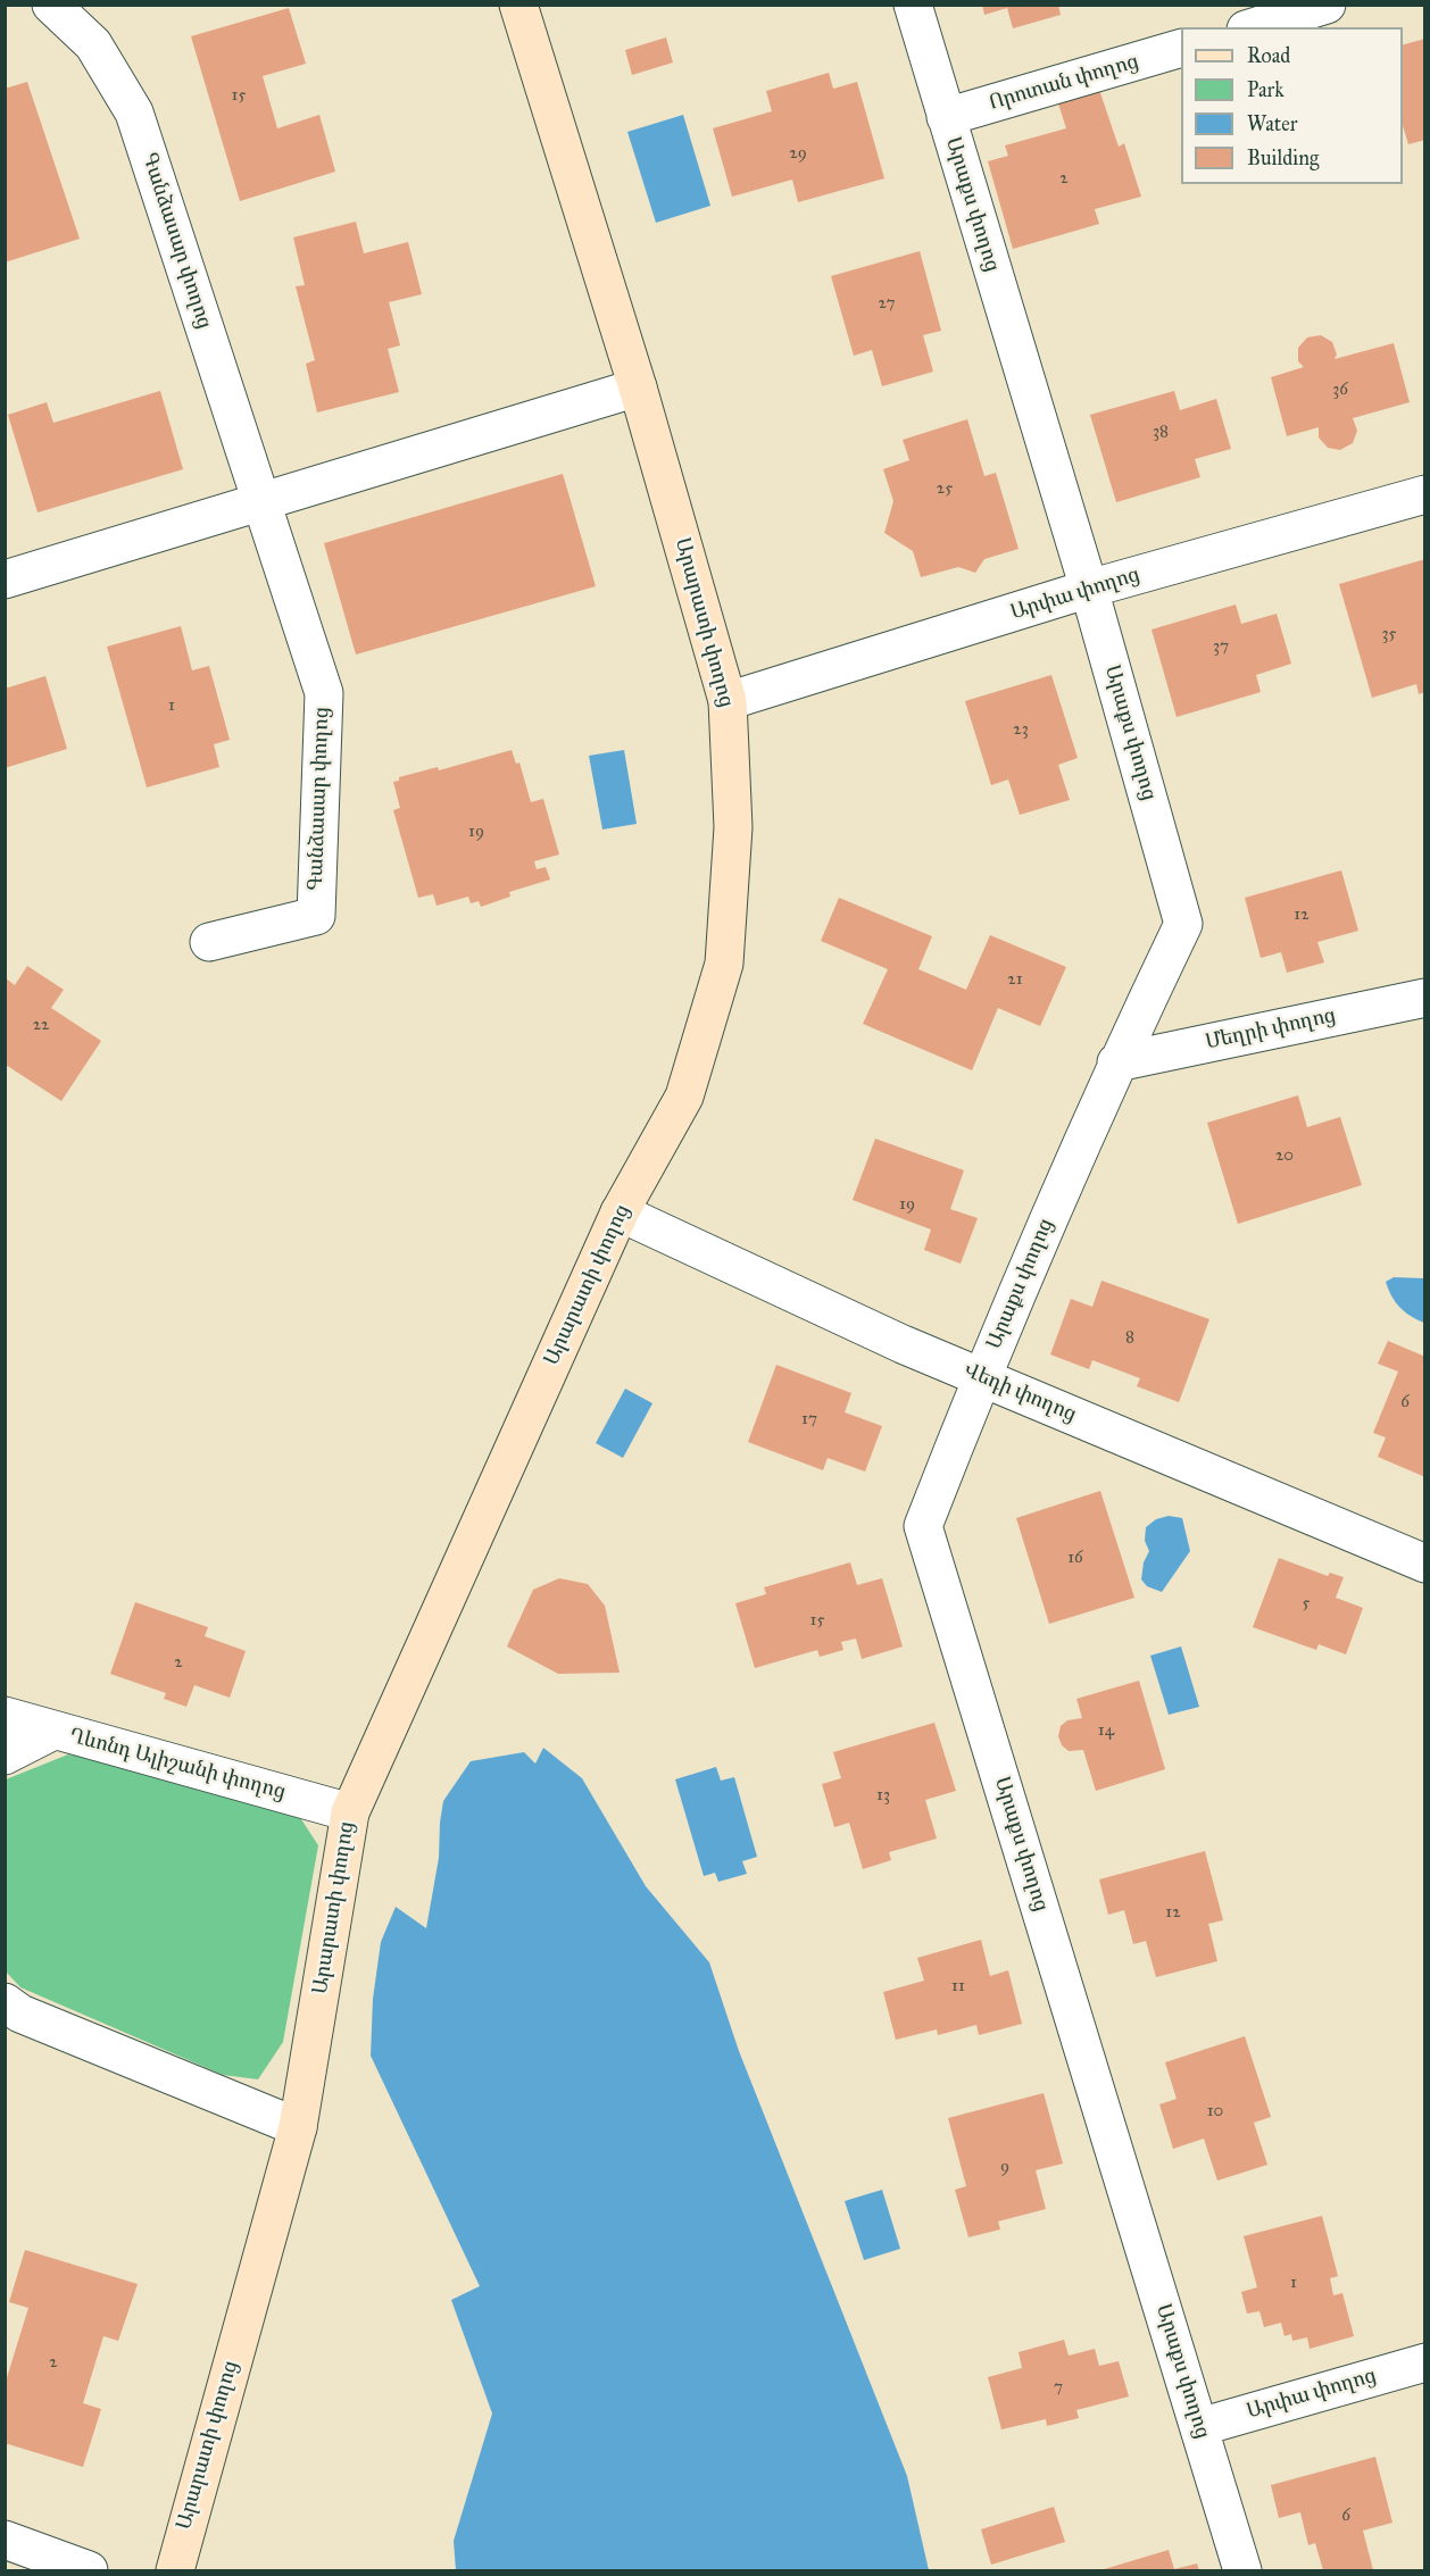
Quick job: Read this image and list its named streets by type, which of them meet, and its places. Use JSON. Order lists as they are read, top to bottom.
{
  "streets": {
    "street": [
      "Որոտան փողոց",
      "Արաքս փողոց",
      "Գանձասար փողոց",
      "Արփա փողոց",
      "Արարատի փողոց",
      "Մեղրի փողոց",
      "Վեդի փողոց",
      "Ղևոնդ Ալիշանի փողոց"
    ]
  },
  "crossings": [
    ["Որոտան փողոց", "Արաքս փողոց"],
    ["Արաքս փողոց", "Արփա փողոց"],
    ["Արաքս փողոց", "Մեղրի փողոց"],
    ["Արաքս փողոց", "Վեդի փողոց"],
    ["Արփա փողոց", "Արարատի փողոց"],
    ["Արարատի փողոց", "Վեդի փողոց"],
    ["Արարատի փողոց", "Ղևոնդ Ալիշանի փողոց"]
  ],
  "house_numbers": [
    "15",
    "29",
    "2",
    "27",
    "36",
    "38",
    "25",
    "35",
    "37",
    "1",
    "23",
    "19",
    "12",
    "21",
    "22",
    "20",
    "19",
    "8",
    "6",
    "17",
    "16",
    "5",
    "15",
    "2",
    "14",
    "13",
    "12",
    "11",
    "10",
    "9",
    "1",
    "2",
    "7",
    "6"
  ],
  "legend": [
    "Road",
    "Park",
    "Water",
    "Building"
  ]
}
